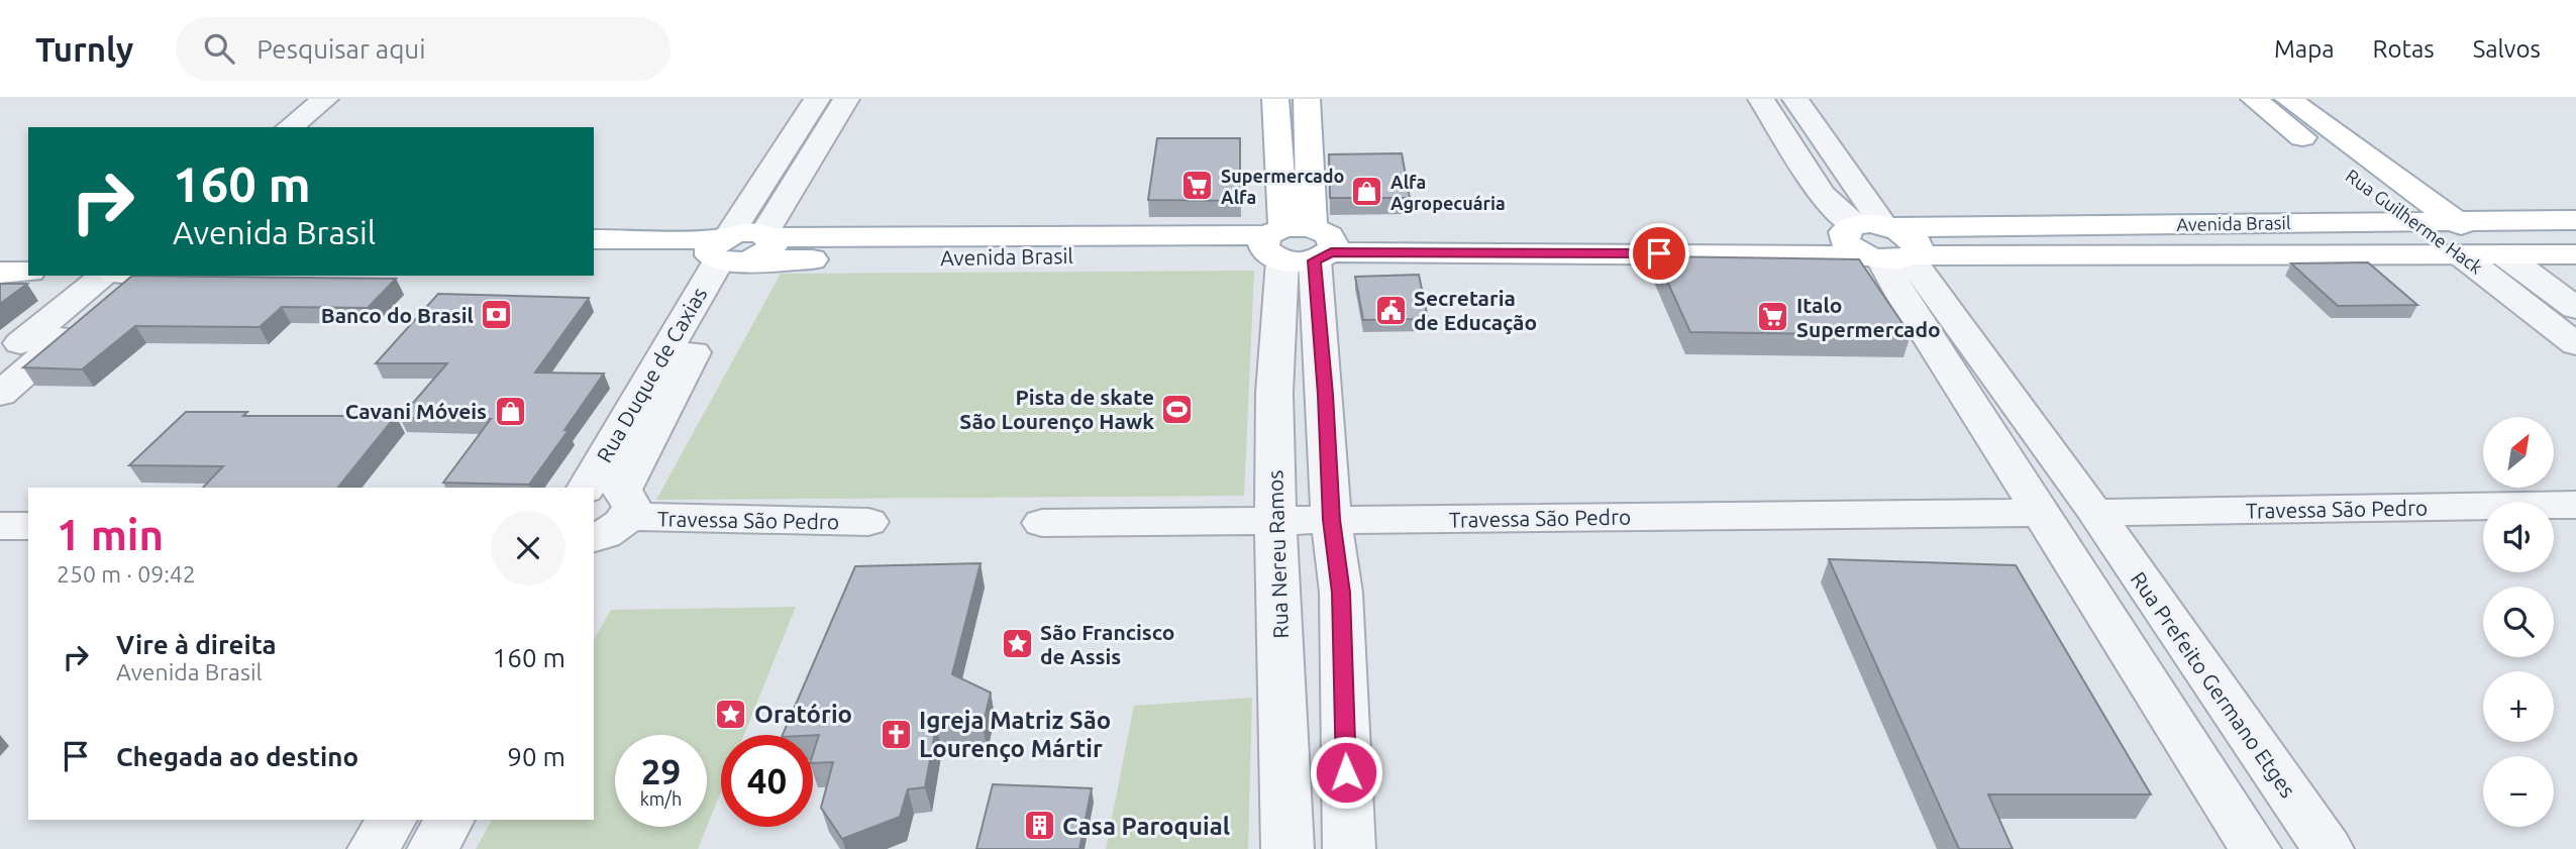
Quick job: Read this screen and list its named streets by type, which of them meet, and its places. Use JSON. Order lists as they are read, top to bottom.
{
  "streets": {
    "main road": ["Rua Guilherme Hack", "Avenida Brasil", "Rua Nereu Ramos"],
    "street": ["Rua Duque de Caxias", "Travessa São Pedro", "Rua Prefeito Germano Etges"]
  },
  "crossings": [
    ["Rua Guilherme Hack", "Avenida Brasil"],
    ["Avenida Brasil", "Rua Duque de Caxias"],
    ["Avenida Brasil", "Rua Nereu Ramos"],
    ["Avenida Brasil", "Rua Prefeito Germano Etges"],
    ["Rua Duque de Caxias", "Travessa São Pedro"],
    ["Travessa São Pedro", "Rua Nereu Ramos"],
    ["Travessa São Pedro", "Rua Prefeito Germano Etges"]
  ],
  "places": {
    "supermarket": ["Supermercado Alfa", "Italo Supermercado"],
    "shop": ["Alfa Agropecuária", "Cavani Móveis"],
    "public building": ["Secretaria de Educação"],
    "bank": ["Banco do Brasil"],
    "sports": ["Pista de skate São Lourenço Hawk"],
    "place": ["São Francisco de Assis", "Oratório"],
    "church": ["Igreja Matriz São Lourenço Mártir"],
    "building": ["Casa Paroquial"]
  },
  "north": "top right",
  "page": {
    "header": "Turnly",
    "search": "Pesquisar aqui",
    "nav": ["Mapa", "Rotas", "Salvos"],
    "turn": ["160 m", "Avenida Brasil"],
    "map_buttons": ["+", "−"],
    "heading": ["1 min", "250 m · 09:42"],
    "list": [
      {
        "name": "Vire à direita",
        "note": "Avenida Brasil",
        "value": "160 m"
      },
      {
        "name": "Chegada ao destino",
        "value": "90 m"
      }
    ],
    "speed": "29 km/h",
    "limit": "40"
  }
}
